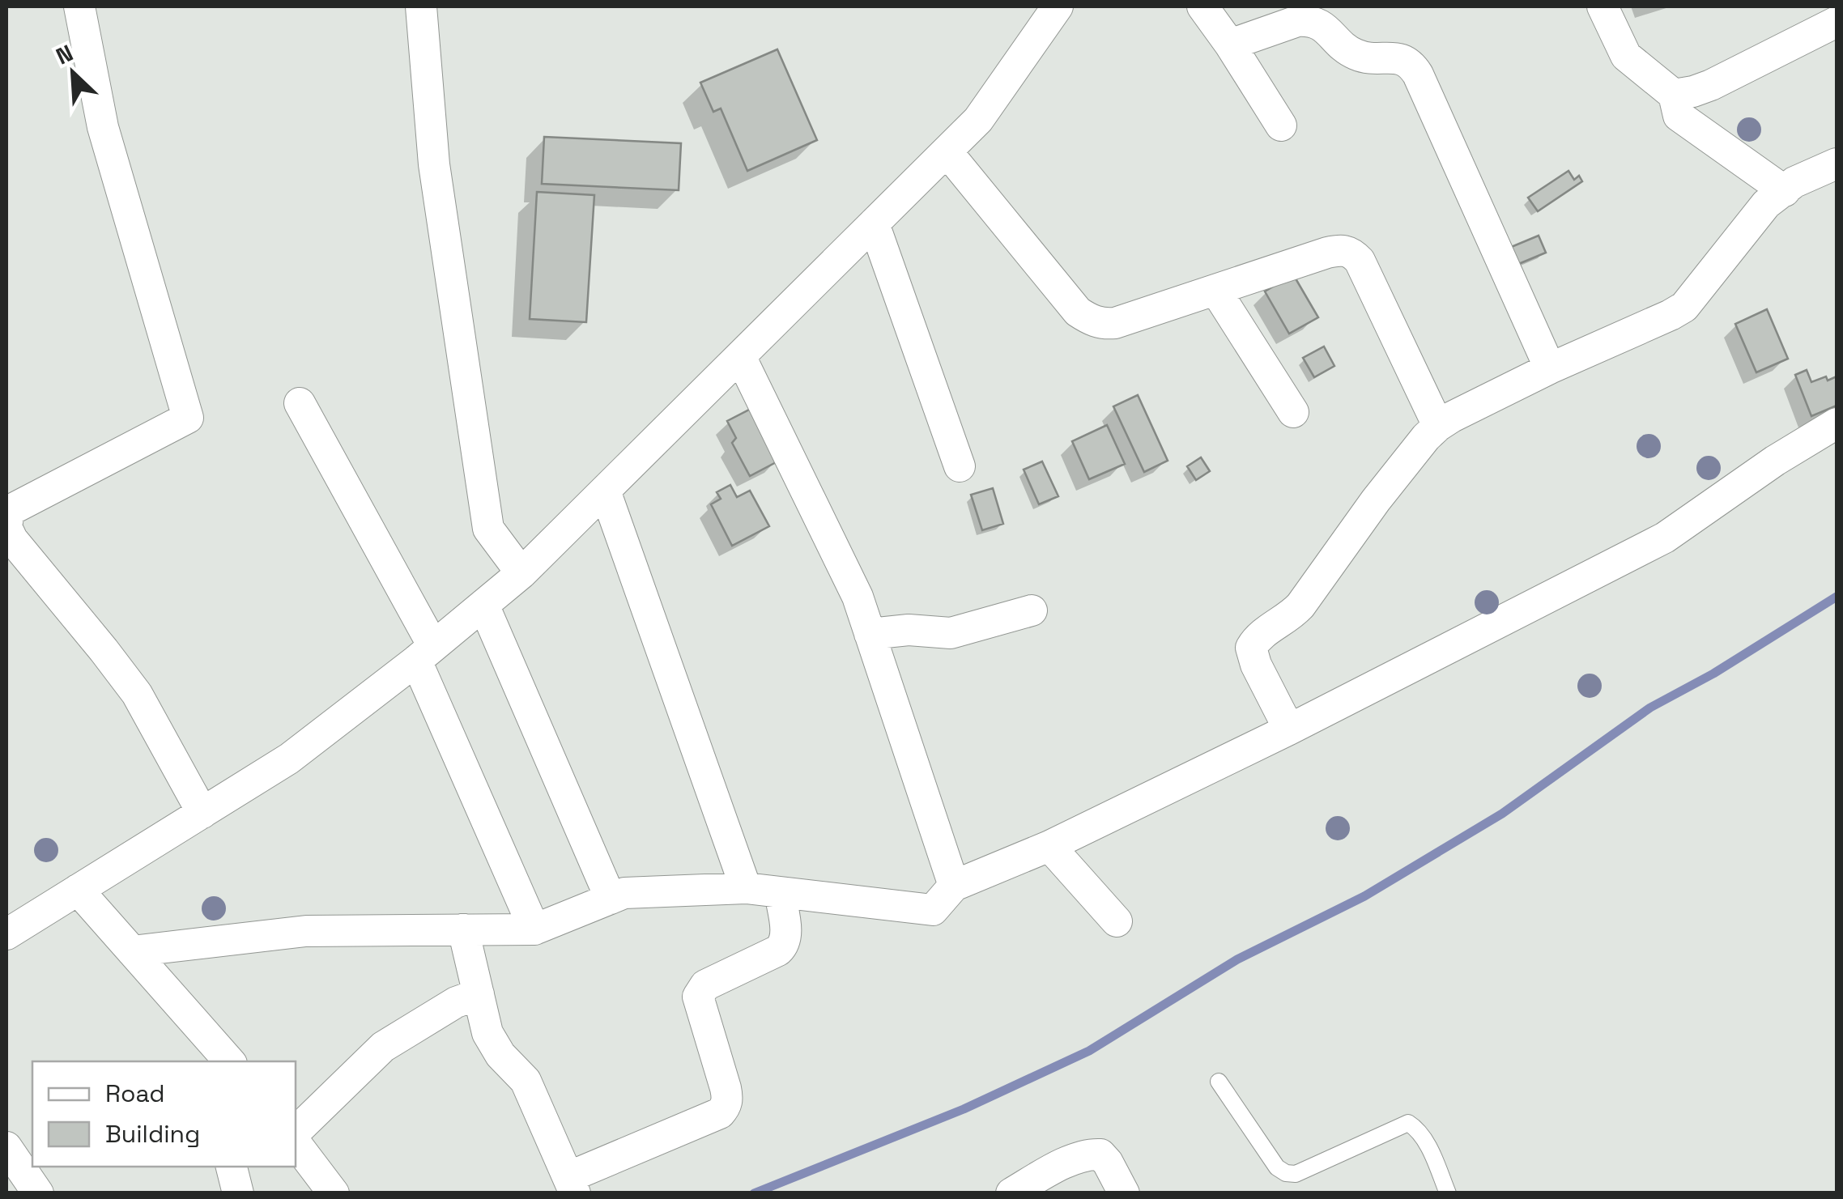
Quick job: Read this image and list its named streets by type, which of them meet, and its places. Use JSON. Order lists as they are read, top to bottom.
{
  "legend": ["Road", "Building"],
  "north": "top left"
}
